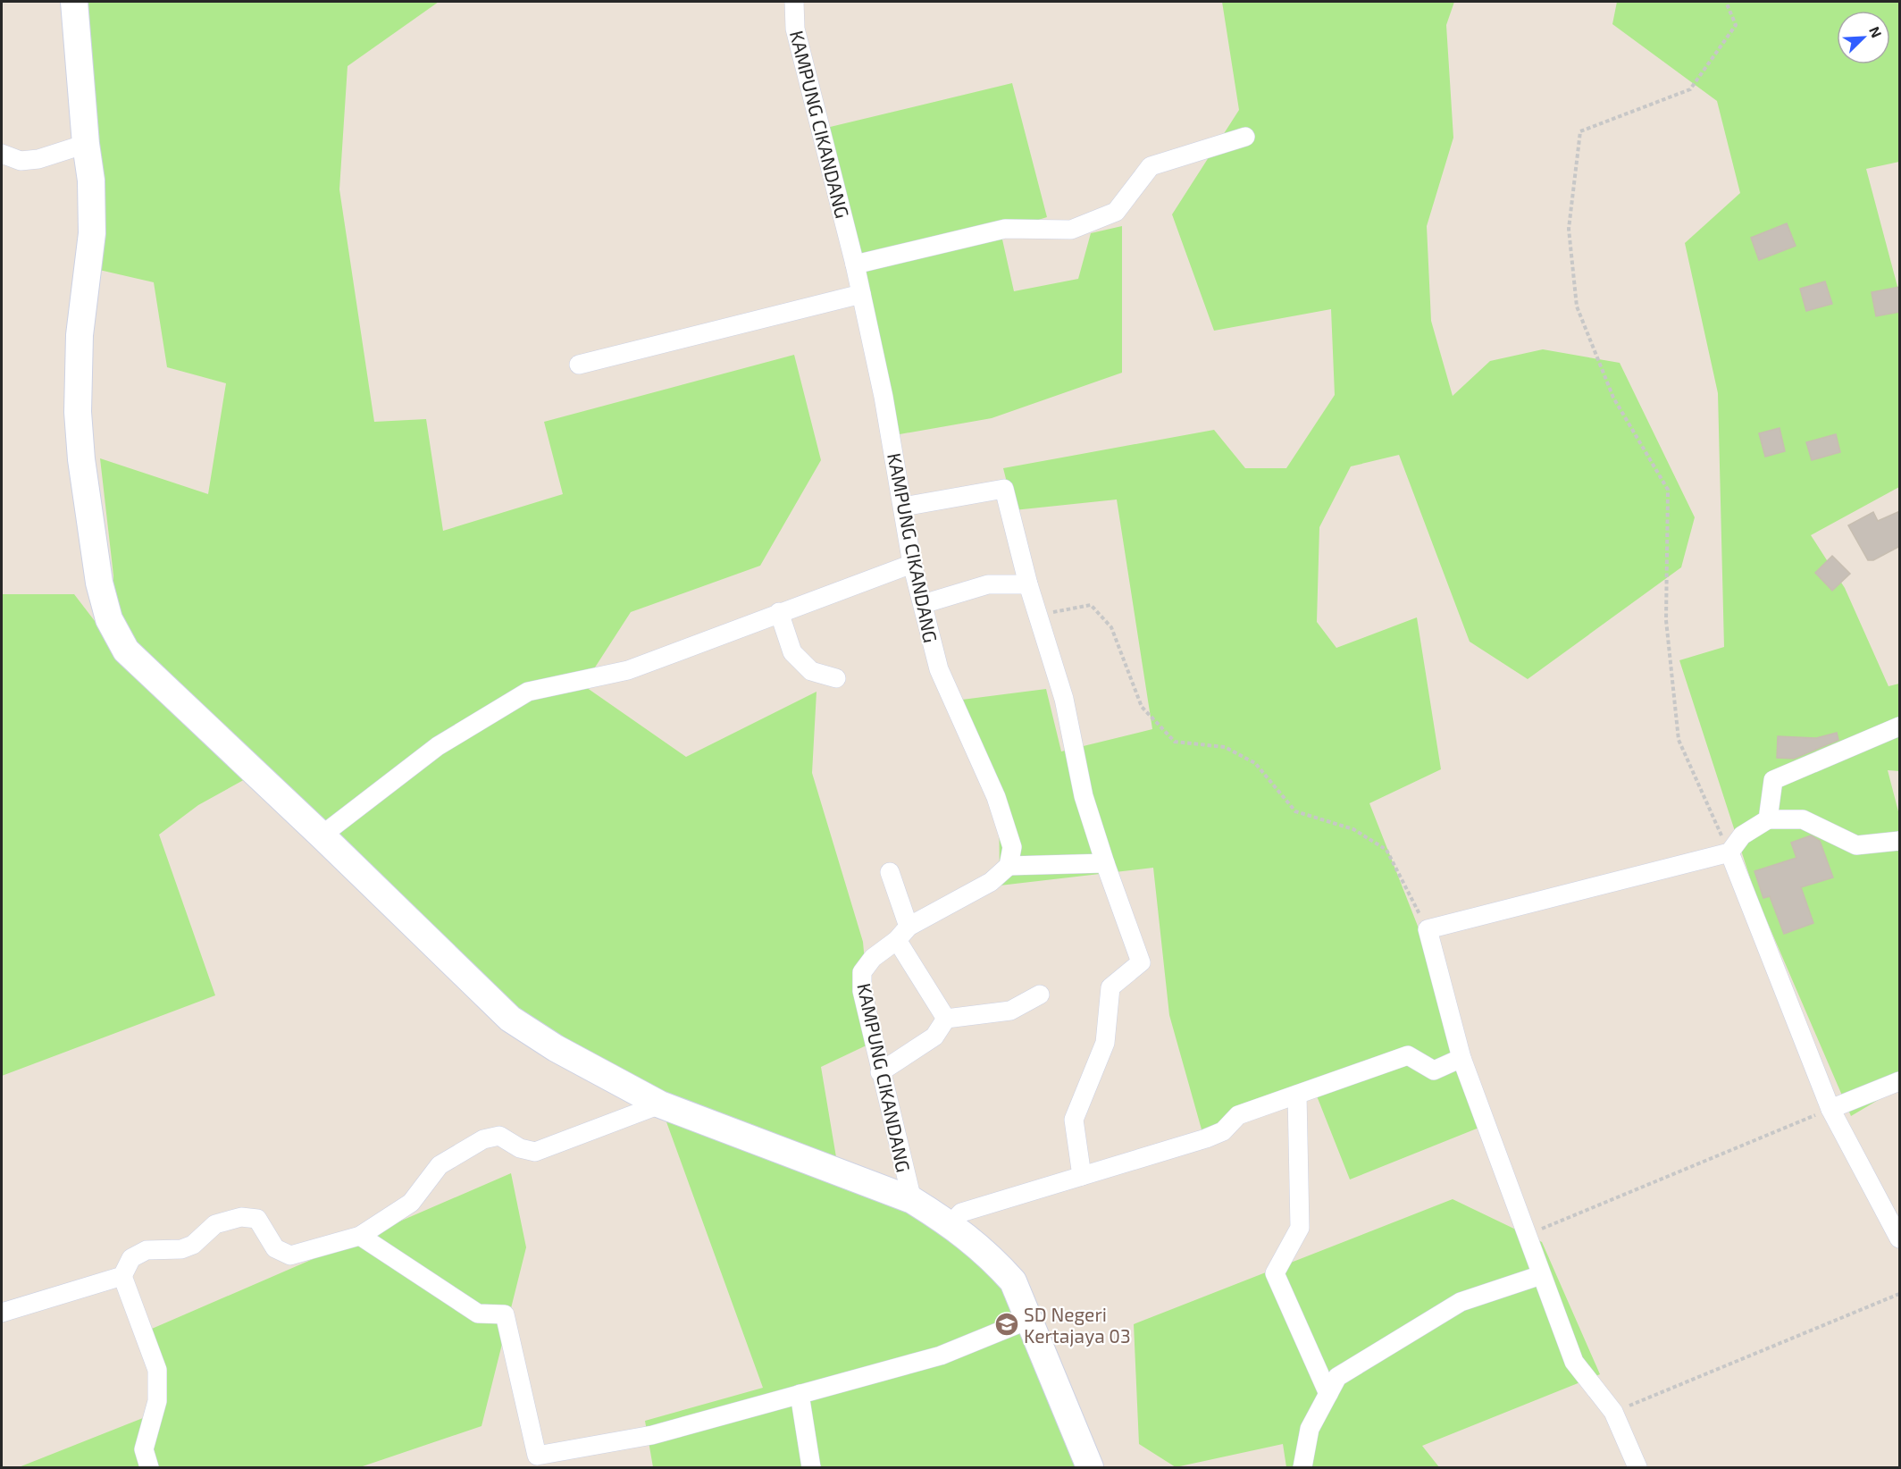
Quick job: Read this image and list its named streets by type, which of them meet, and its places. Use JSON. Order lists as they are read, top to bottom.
{
  "streets": {
    "street": ["KAMPUNG CIKANDANG"]
  },
  "places": {
    "school or university": ["SD Negeri Kertajaya 03"]
  },
  "north": "top right"
}
